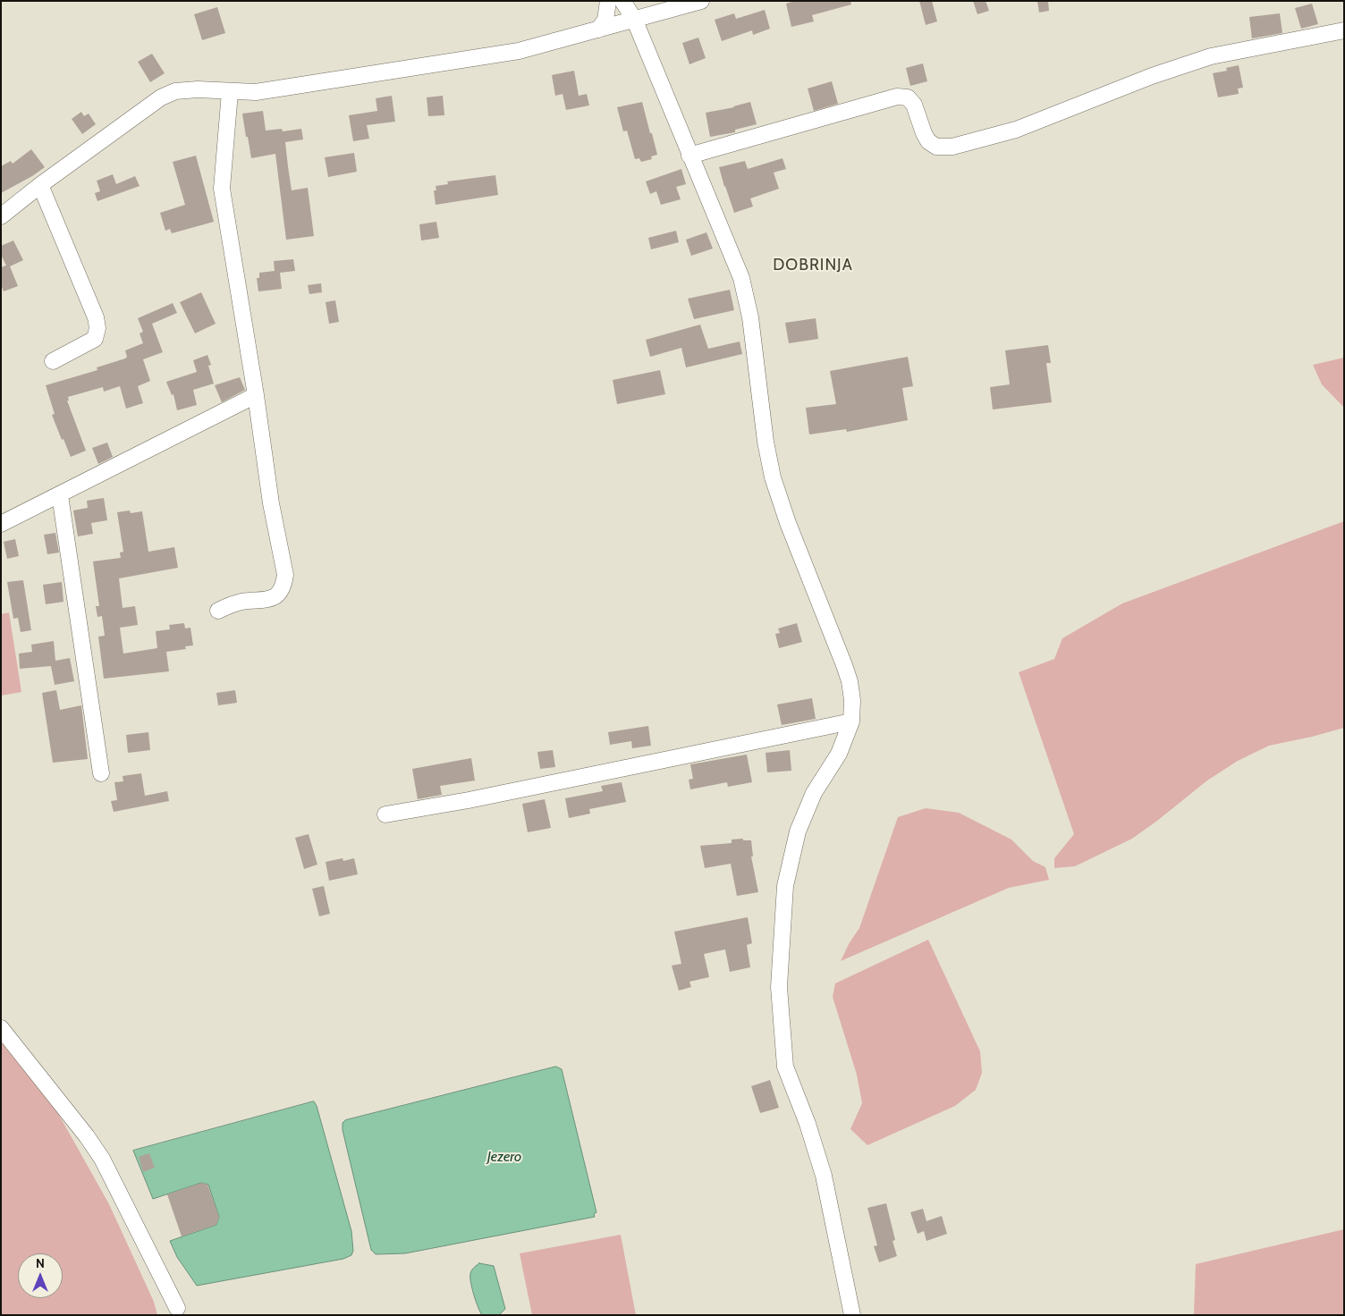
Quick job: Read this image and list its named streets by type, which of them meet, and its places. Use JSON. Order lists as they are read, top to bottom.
{
  "districts": ["DOBRINJA"],
  "water": ["Jezero"],
  "north": "top"
}
